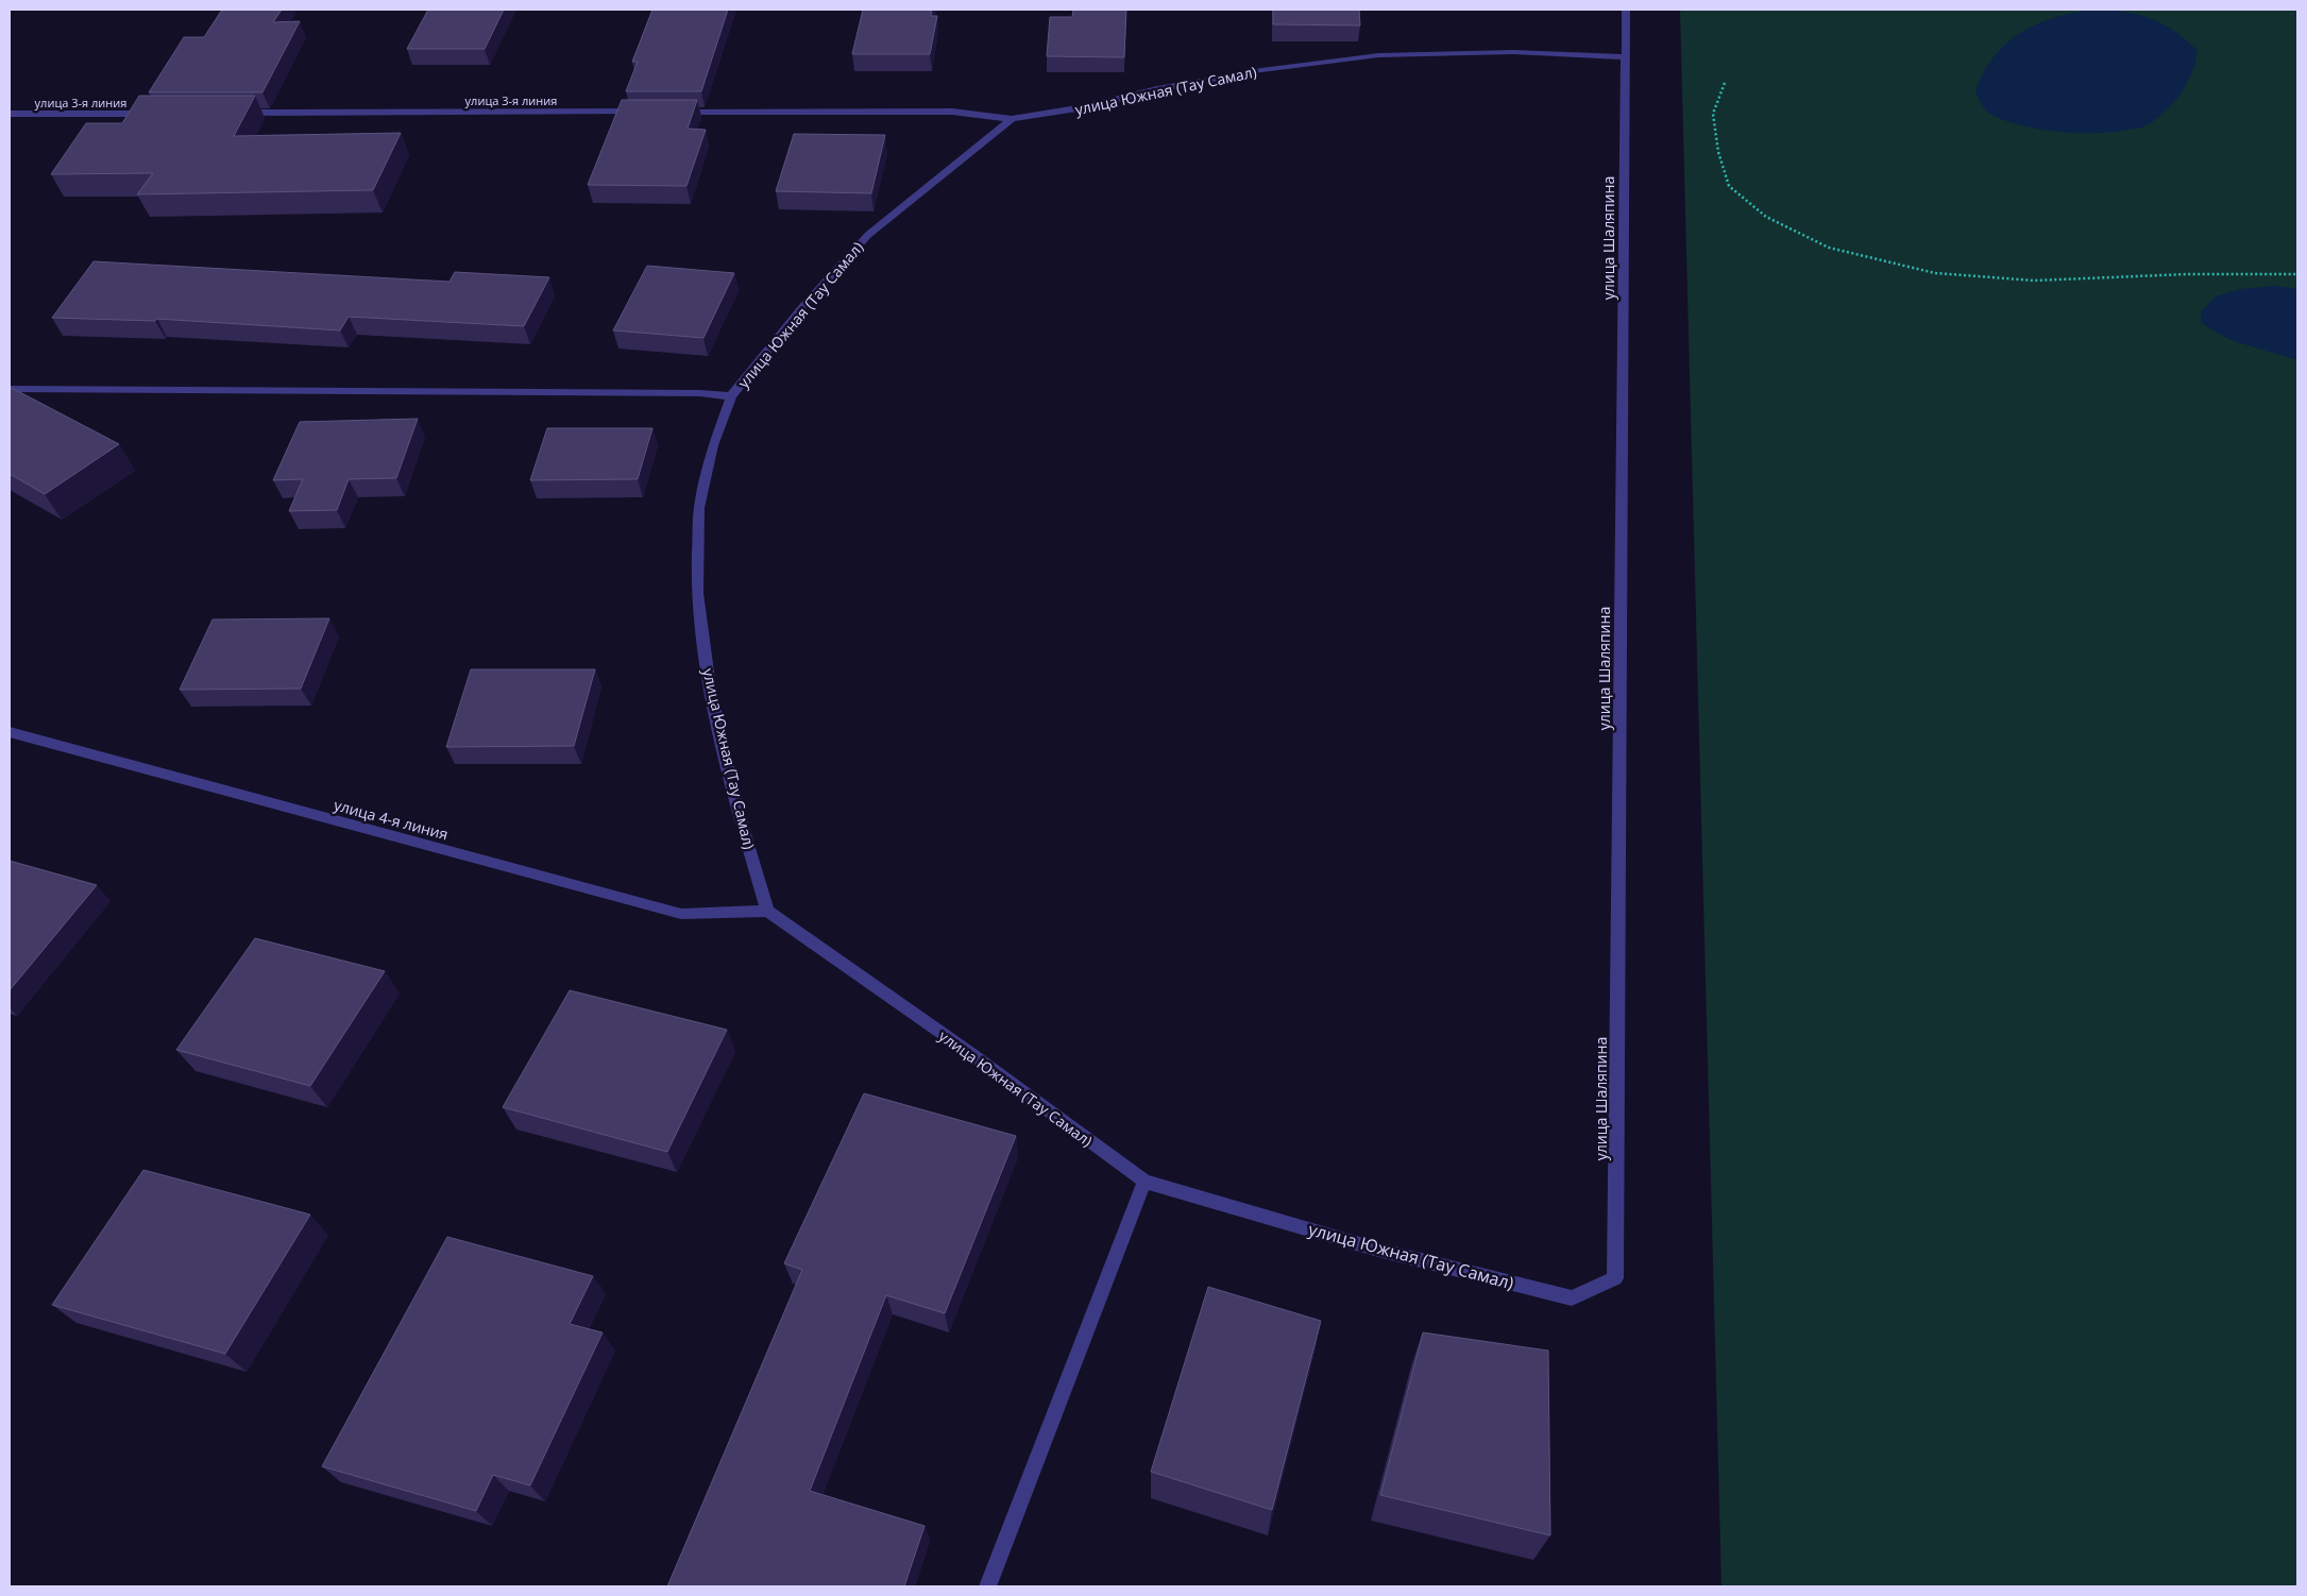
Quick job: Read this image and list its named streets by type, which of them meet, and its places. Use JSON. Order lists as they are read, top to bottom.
{
  "streets": {
    "street": [
      "улица Южная (Тау Самал)",
      "улица 3-я линия",
      "улица Шаляпина",
      "улица 4-я линия"
    ]
  },
  "crossings": [
    ["улица Южная (Тау Самал)", "улица Шаляпина"],
    ["улица Южная (Тау Самал)", "улица 4-я линия"]
  ]
}
